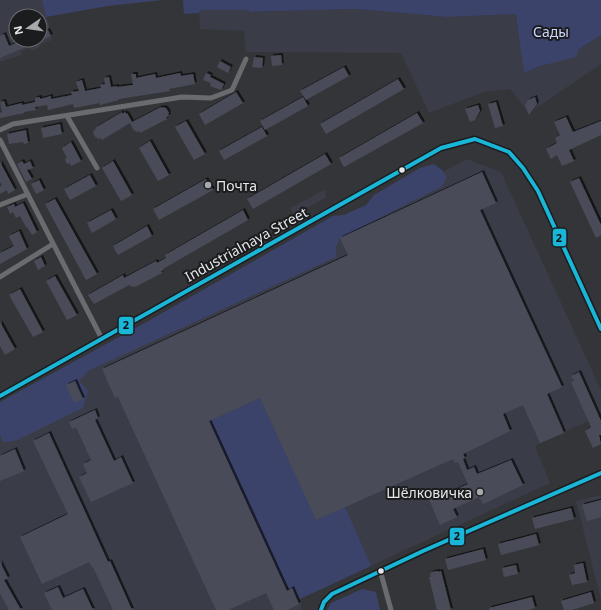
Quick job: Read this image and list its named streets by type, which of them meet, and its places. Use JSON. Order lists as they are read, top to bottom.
{
  "streets": {
    "street": ["Industrialnaya Street"]
  },
  "parks": ["Сады"],
  "places": ["Почта", "Шёлковичка"],
  "lines": ["transit line 2"],
  "north": "left"
}
